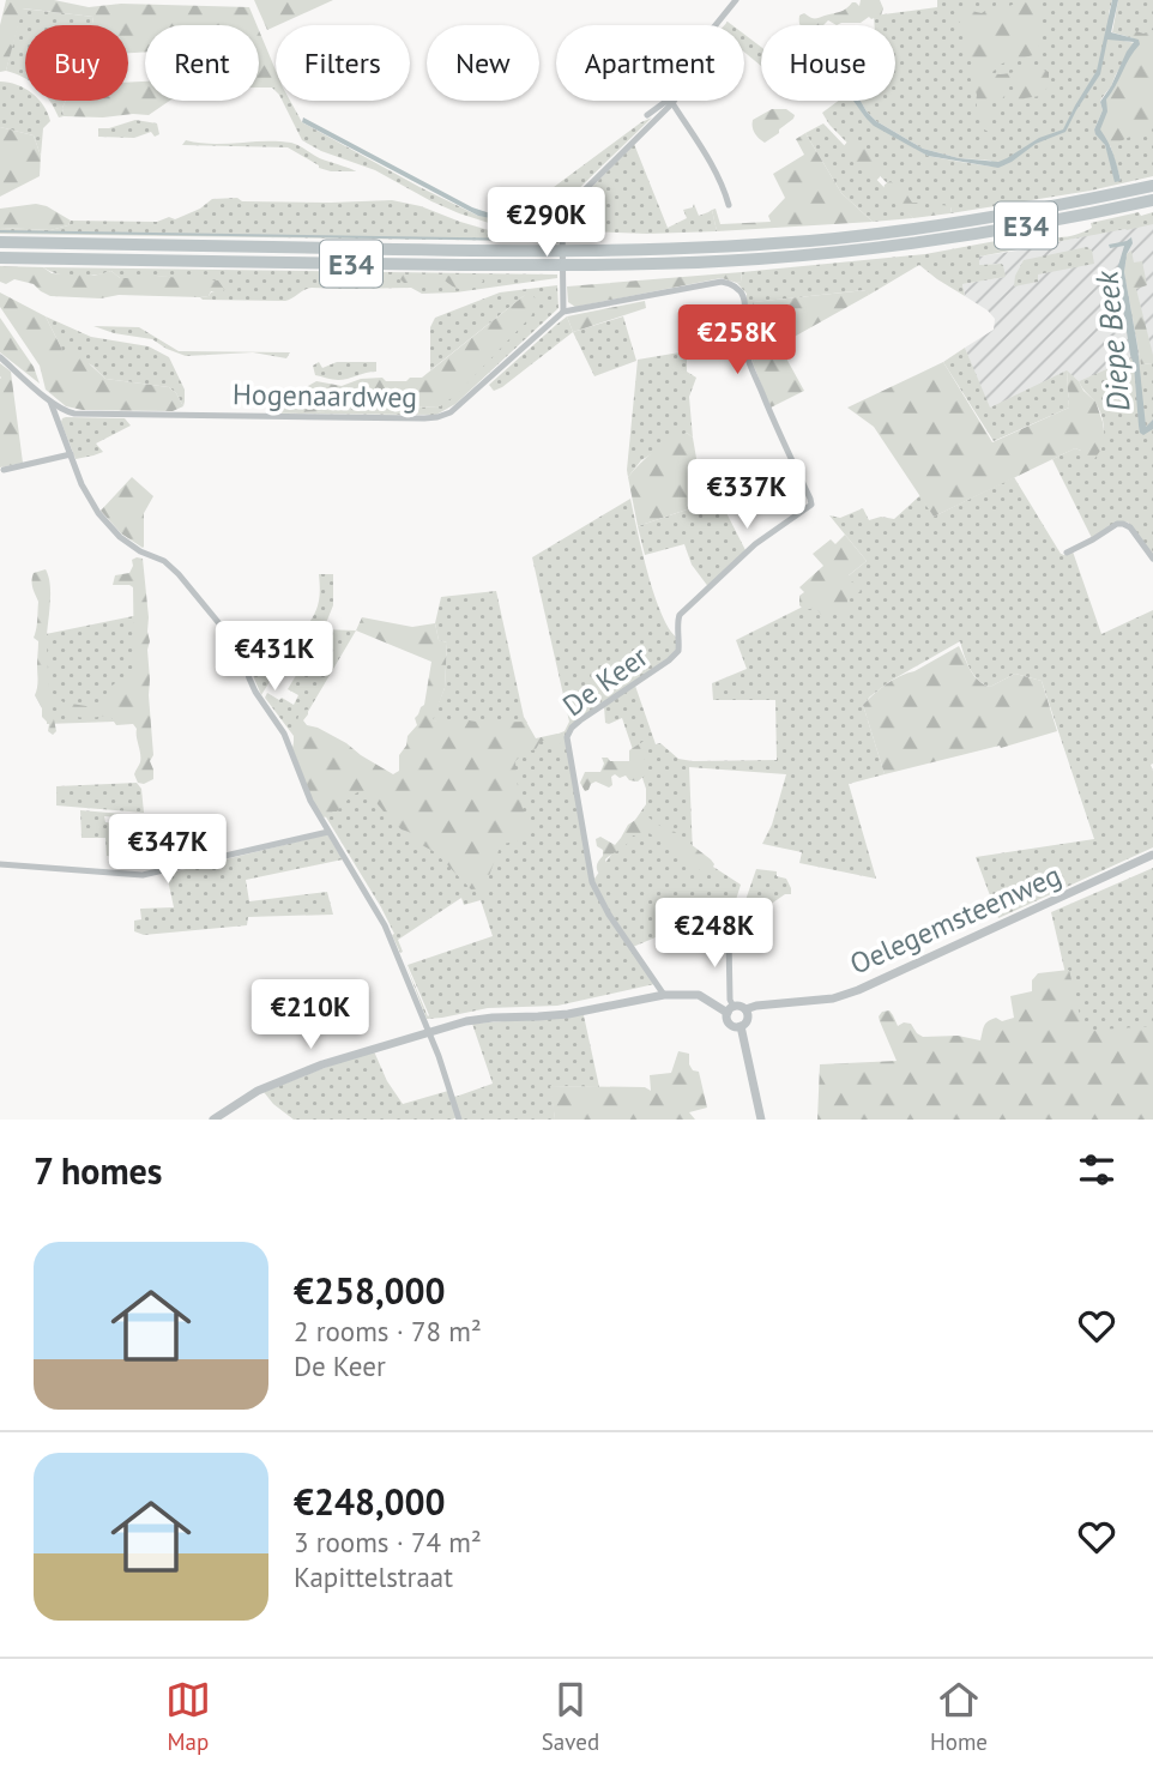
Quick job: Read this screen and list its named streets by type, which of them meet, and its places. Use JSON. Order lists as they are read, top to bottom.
{
  "streets": {
    "highway": ["E34"],
    "street": ["Hogenaardweg", "De Keer", "Oelegemsteenweg"]
  },
  "crossings": [
    ["Hogenaardweg", "De Keer"]
  ],
  "water": ["Diepe Beek"],
  "page": {
    "chip": [
      "Buy",
      "Rent",
      "Filters",
      "New",
      "Apartment",
      "House"
    ],
    "price": [
      "€290K",
      "€258K",
      "€337K",
      "€431K",
      "€347K",
      "€248K",
      "€210K"
    ],
    "heading": "7 homes",
    "list": [
      {
        "name": "€258,000",
        "note": "2 rooms · 78 m² · De Keer"
      },
      {
        "name": "€248,000",
        "note": "3 rooms · 74 m² · Kapittelstraat"
      }
    ],
    "tabs": ["Map", "Saved", "Home"]
  }
}
